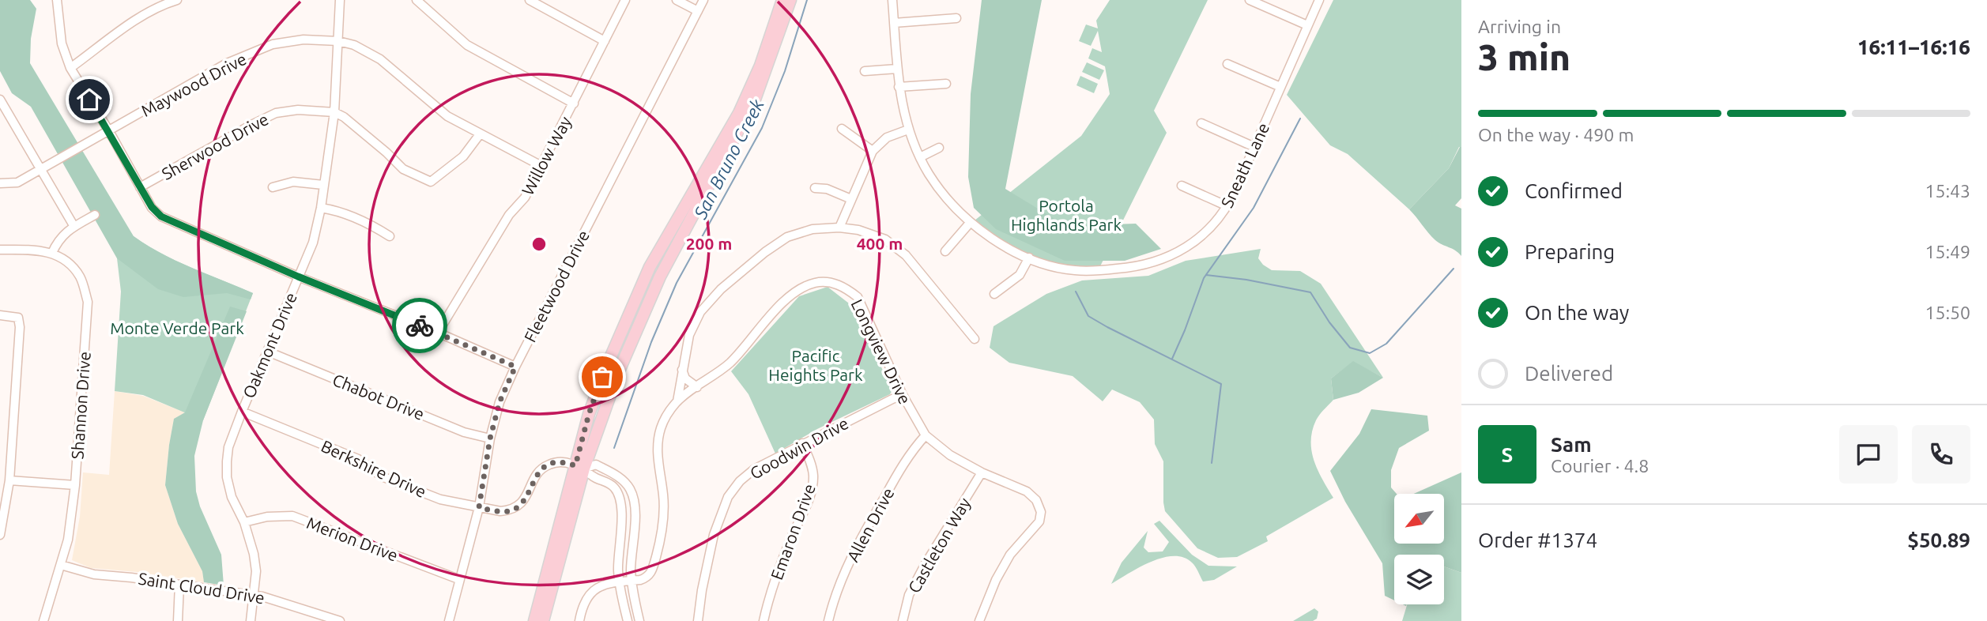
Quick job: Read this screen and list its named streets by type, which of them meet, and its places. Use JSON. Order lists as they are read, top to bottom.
{
  "streets": {
    "street": [
      "Maywood Drive",
      "Sherwood Drive",
      "Willow Way",
      "Sneath Lane",
      "Fleetwood Drive",
      "Oakmont Drive",
      "Longview Drive",
      "Chabot Drive",
      "Shannon Drive",
      "Goodwin Drive",
      "Berkshire Drive",
      "Allen Drive",
      "Emaron Drive",
      "Merion Drive",
      "Castleton Way",
      "Saint Cloud Drive"
    ]
  },
  "crossings": [
    ["Maywood Drive", "Sherwood Drive"],
    ["Maywood Drive", "Willow Way"],
    ["Maywood Drive", "Oakmont Drive"],
    ["Sherwood Drive", "Oakmont Drive"],
    ["Fleetwood Drive", "Chabot Drive"],
    ["Fleetwood Drive", "Berkshire Drive"],
    ["Fleetwood Drive", "Merion Drive"],
    ["Oakmont Drive", "Chabot Drive"],
    ["Oakmont Drive", "Berkshire Drive"],
    ["Oakmont Drive", "Merion Drive"],
    ["Oakmont Drive", "Saint Cloud Drive"],
    ["Longview Drive", "Goodwin Drive"],
    ["Longview Drive", "Allen Drive"],
    ["Longview Drive", "Castleton Way"],
    ["Shannon Drive", "Saint Cloud Drive"],
    ["Goodwin Drive", "Emaron Drive"]
  ],
  "water": ["San Bruno Creek"],
  "parks": ["Portola Highlands Park", "Monte Verde Park", "Pacific Heights Park"],
  "north": "bottom left",
  "page": {
    "heading": ["3 min", "Arriving in", "16:11–16:16"],
    "panel": [
      "Sam",
      "Courier · 4.8",
      "Order #1374",
      "$50.89"
    ],
    "bar": "On the way · 490 m",
    "list": [
      ["Confirmed", "15:43"],
      ["Preparing", "15:49"],
      ["On the way", "15:50"],
      "Delivered"
    ],
    "round": "S"
  },
  "rings": ["200 m", "400 m"]
}
